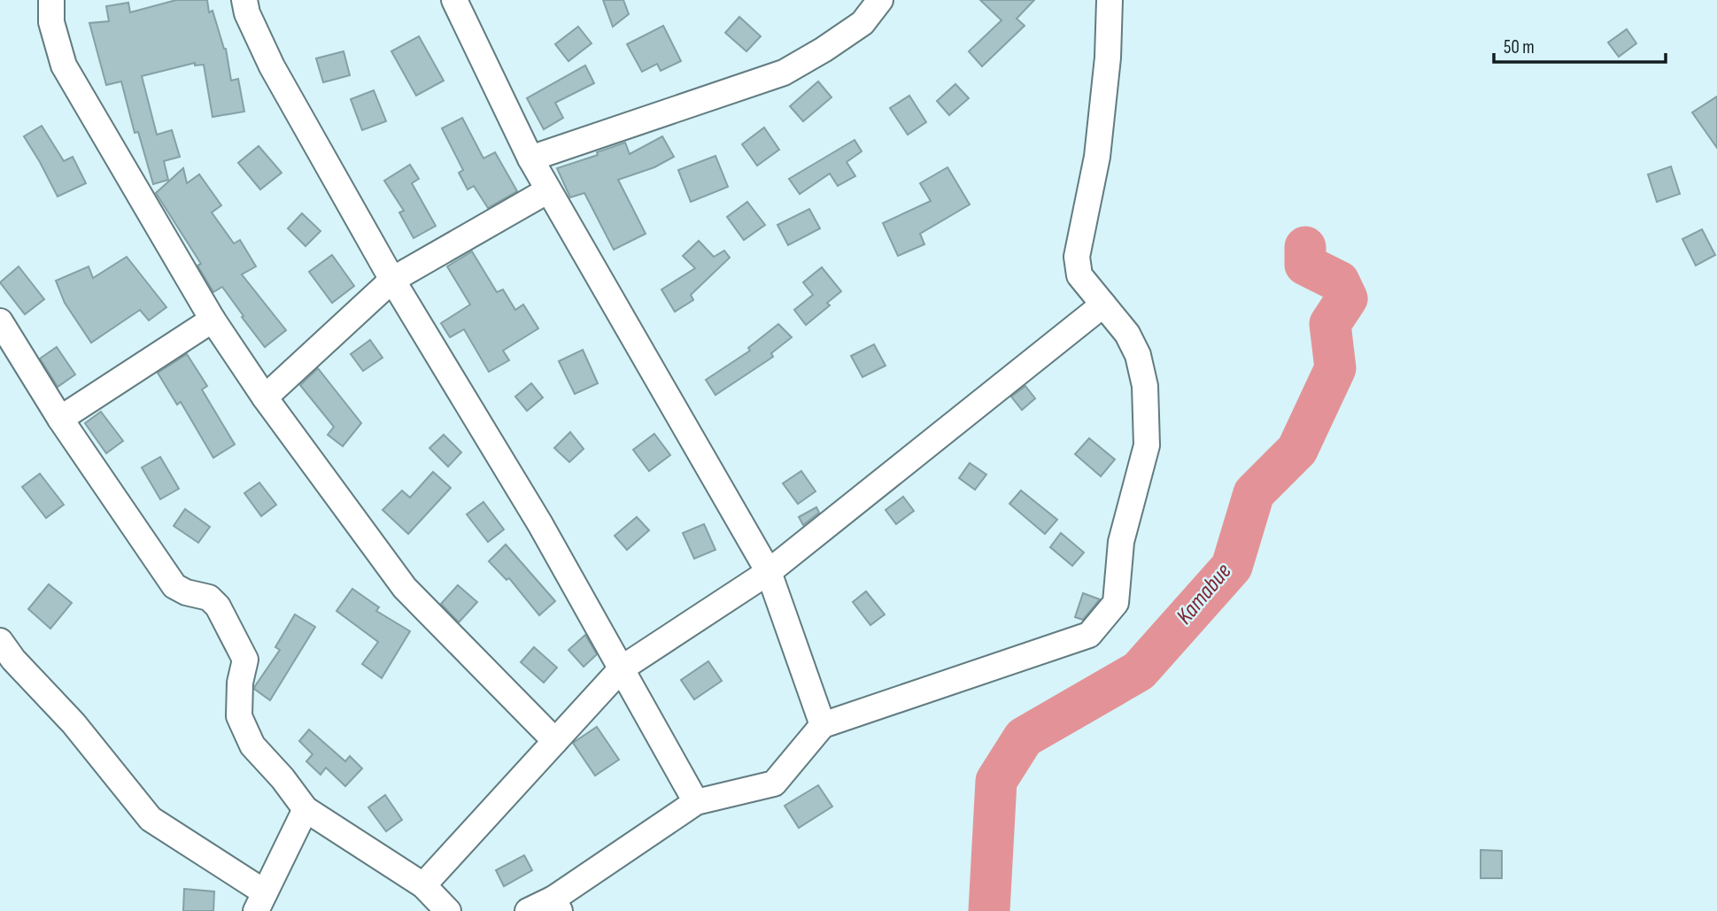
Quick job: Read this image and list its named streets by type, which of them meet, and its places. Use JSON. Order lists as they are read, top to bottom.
{
  "water": ["Kamabue"],
  "scale_bar": "50 m"
}
